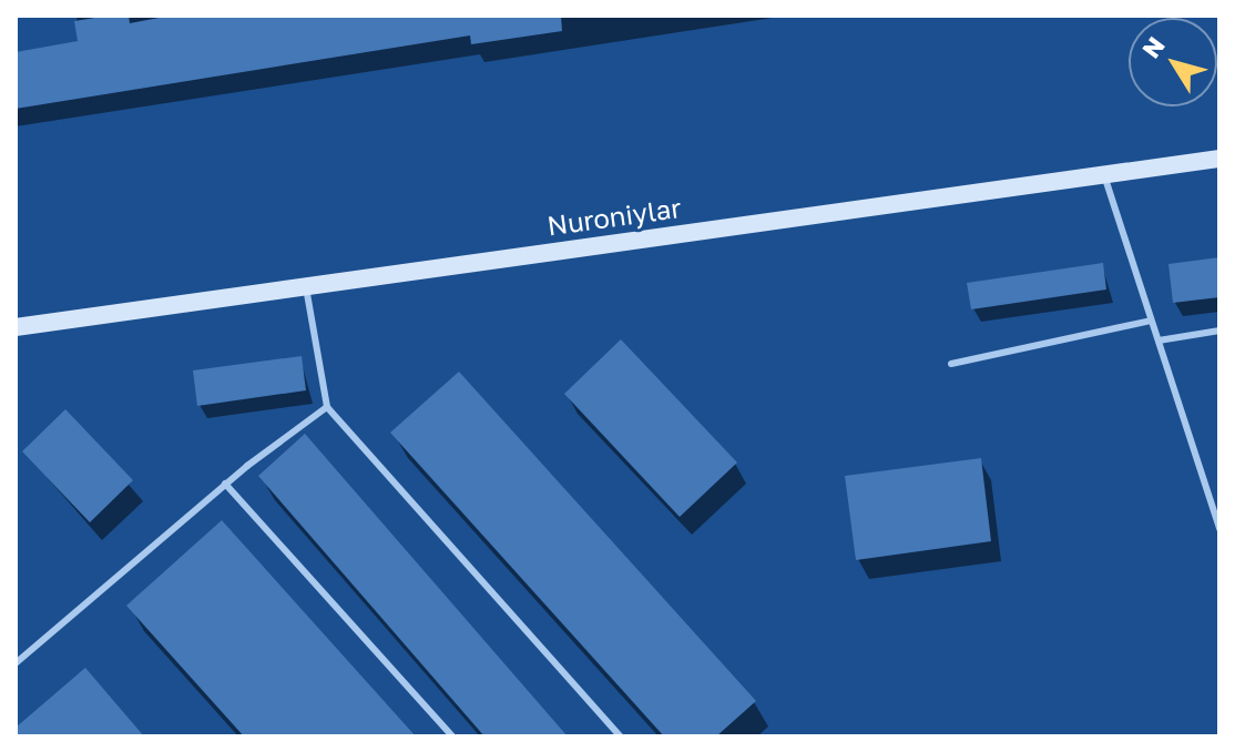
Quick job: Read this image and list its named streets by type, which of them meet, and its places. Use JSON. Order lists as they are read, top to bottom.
{
  "streets": {
    "main road": ["Nuroniylar"]
  },
  "north": "top left"
}
